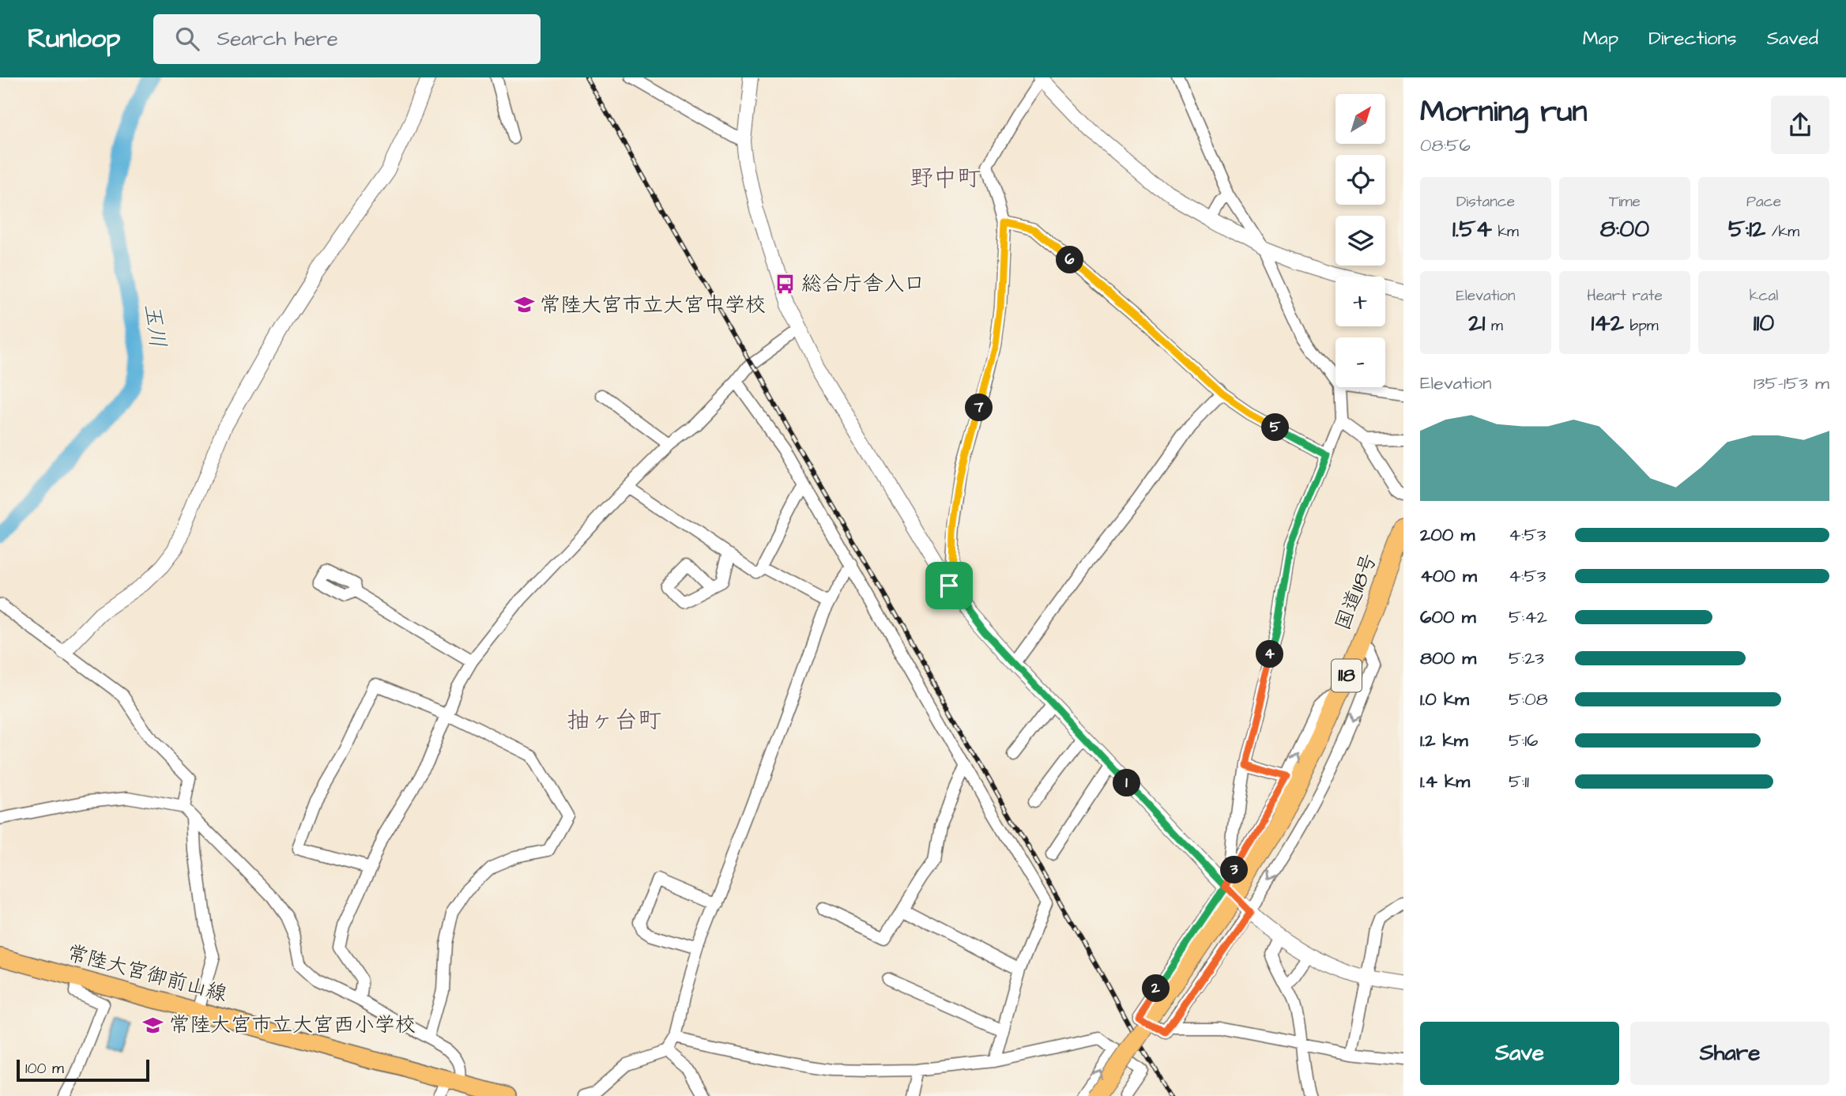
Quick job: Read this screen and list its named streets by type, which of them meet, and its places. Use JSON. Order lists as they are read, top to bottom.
{
  "streets": {
    "highway": ["国道118号", "118"],
    "main road": ["常陸大宮御前山線"]
  },
  "districts": ["野中町", "抽ヶ台町"],
  "water": ["玉川"],
  "places": {
    "bus stop": ["総合庁舎入口"],
    "school or university": ["常陸大宮市立大宮中学校", "常陸大宮市立大宮西小学校"]
  },
  "scale_bar": "100 m",
  "north": "top right",
  "page": {
    "header": "Runloop",
    "search": "Search here",
    "nav": ["Map", "Directions", "Saved"],
    "heading": ["Morning run", "08:56"],
    "map_buttons": ["+", "−"],
    "stats": [
      ["Distance", "1.54 km"],
      ["Time", "8:00"],
      ["Pace", "5:12 /km"],
      ["Elevation", "21 m"],
      ["Heart rate", "142 bpm"],
      ["kcal", "110"]
    ],
    "pins": [
      "6",
      "7",
      "5",
      "4",
      "1",
      "3",
      "2"
    ],
    "chart": ["Elevation", "135–153 m"],
    "list": [
      {
        "name": "200 m",
        "note": "4:53"
      },
      {
        "name": "400 m",
        "note": "4:53"
      },
      {
        "name": "600 m",
        "note": "5:42"
      },
      {
        "name": "800 m",
        "note": "5:23"
      },
      {
        "name": "1.0 km",
        "note": "5:08"
      },
      {
        "name": "1.2 km",
        "note": "5:16"
      },
      {
        "name": "1.4 km",
        "note": "5:11"
      }
    ],
    "buttons": ["Save", "Share"],
    "scale": "100 m"
  }
}
